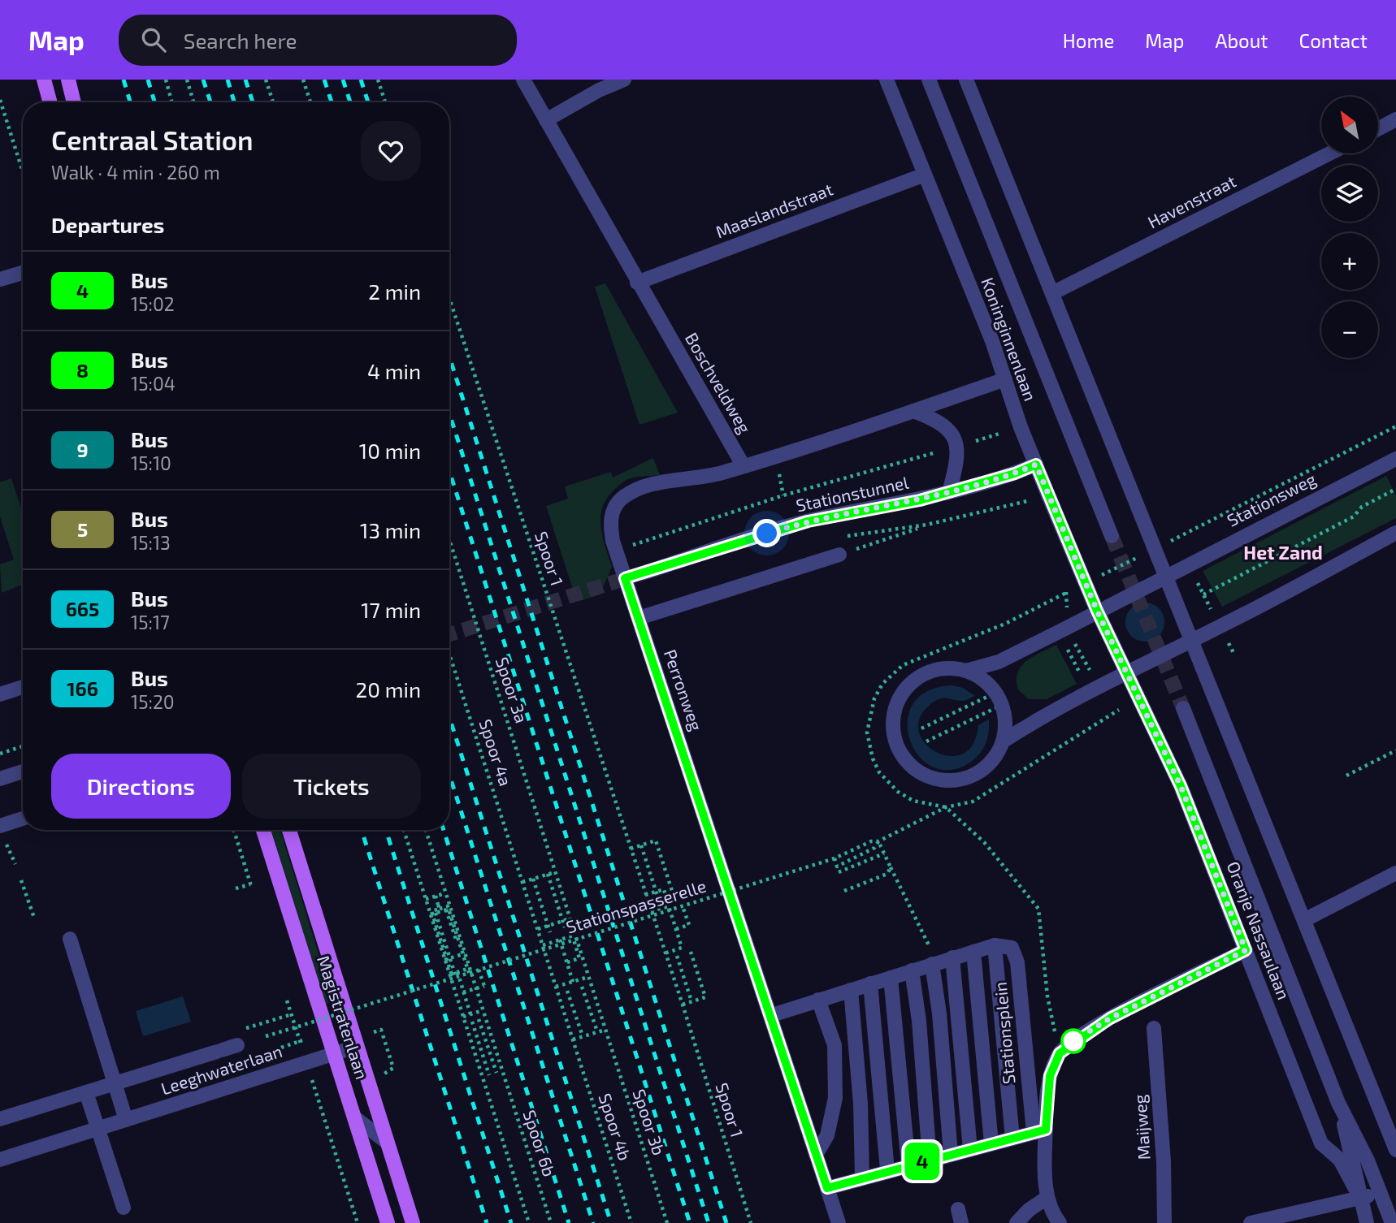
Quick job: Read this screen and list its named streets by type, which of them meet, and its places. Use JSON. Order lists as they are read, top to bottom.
{
  "streets": {
    "main road": ["Magistratenlaan"],
    "street": [
      "Havenstraat",
      "Maaslandstraat",
      "Koninginnenlaan",
      "Boschveldweg",
      "Stationstunnel",
      "Stationsweg",
      "Perronweg",
      "Oranje Nassaulaan",
      "Stationsplein",
      "Leeghwaterlaan",
      "Maijweg"
    ],
    "path": [
      "Spoor 1",
      "Spoor 3a",
      "Spoor 4a",
      "Stationspasserelle",
      "Spoor 3b",
      "Spoor 4b",
      "Spoor 6b"
    ]
  },
  "crossings": [
    ["Maaslandstraat", "Koninginnenlaan"],
    ["Maaslandstraat", "Boschveldweg"],
    ["Koninginnenlaan", "Stationstunnel"],
    ["Koninginnenlaan", "Stationsweg"],
    ["Koninginnenlaan", "Oranje Nassaulaan"],
    ["Boschveldweg", "Perronweg"],
    ["Stationsweg", "Oranje Nassaulaan"],
    ["Spoor 3a", "Spoor 3b"],
    ["Spoor 4a", "Spoor 4b"],
    ["Stationspasserelle", "Spoor 6b"],
    ["Magistratenlaan", "Leeghwaterlaan"]
  ],
  "districts": ["Het Zand"],
  "lines": ["bus line 4"],
  "north": "top left",
  "page": {
    "header": "Map",
    "search": "Search here",
    "nav": [
      "Home",
      "Map",
      "About",
      "Contact"
    ],
    "on_map": "4",
    "map_buttons": ["+", "−"],
    "heading": [
      ["Centraal Station", "Walk · 4 min · 260 m"],
      "Departures"
    ],
    "list": [
      {
        "mark": "4",
        "name": "Bus",
        "note": "15:02",
        "value": "2 min"
      },
      {
        "mark": "8",
        "name": "Bus",
        "note": "15:04",
        "value": "4 min"
      },
      {
        "mark": "9",
        "name": "Bus",
        "note": "15:10",
        "value": "10 min"
      },
      {
        "mark": "5",
        "name": "Bus",
        "note": "15:13",
        "value": "13 min"
      },
      {
        "mark": "665",
        "name": "Bus",
        "note": "15:17",
        "value": "17 min"
      },
      {
        "mark": "166",
        "name": "Bus",
        "note": "15:20",
        "value": "20 min"
      }
    ],
    "buttons": ["Directions", "Tickets"]
  }
}
